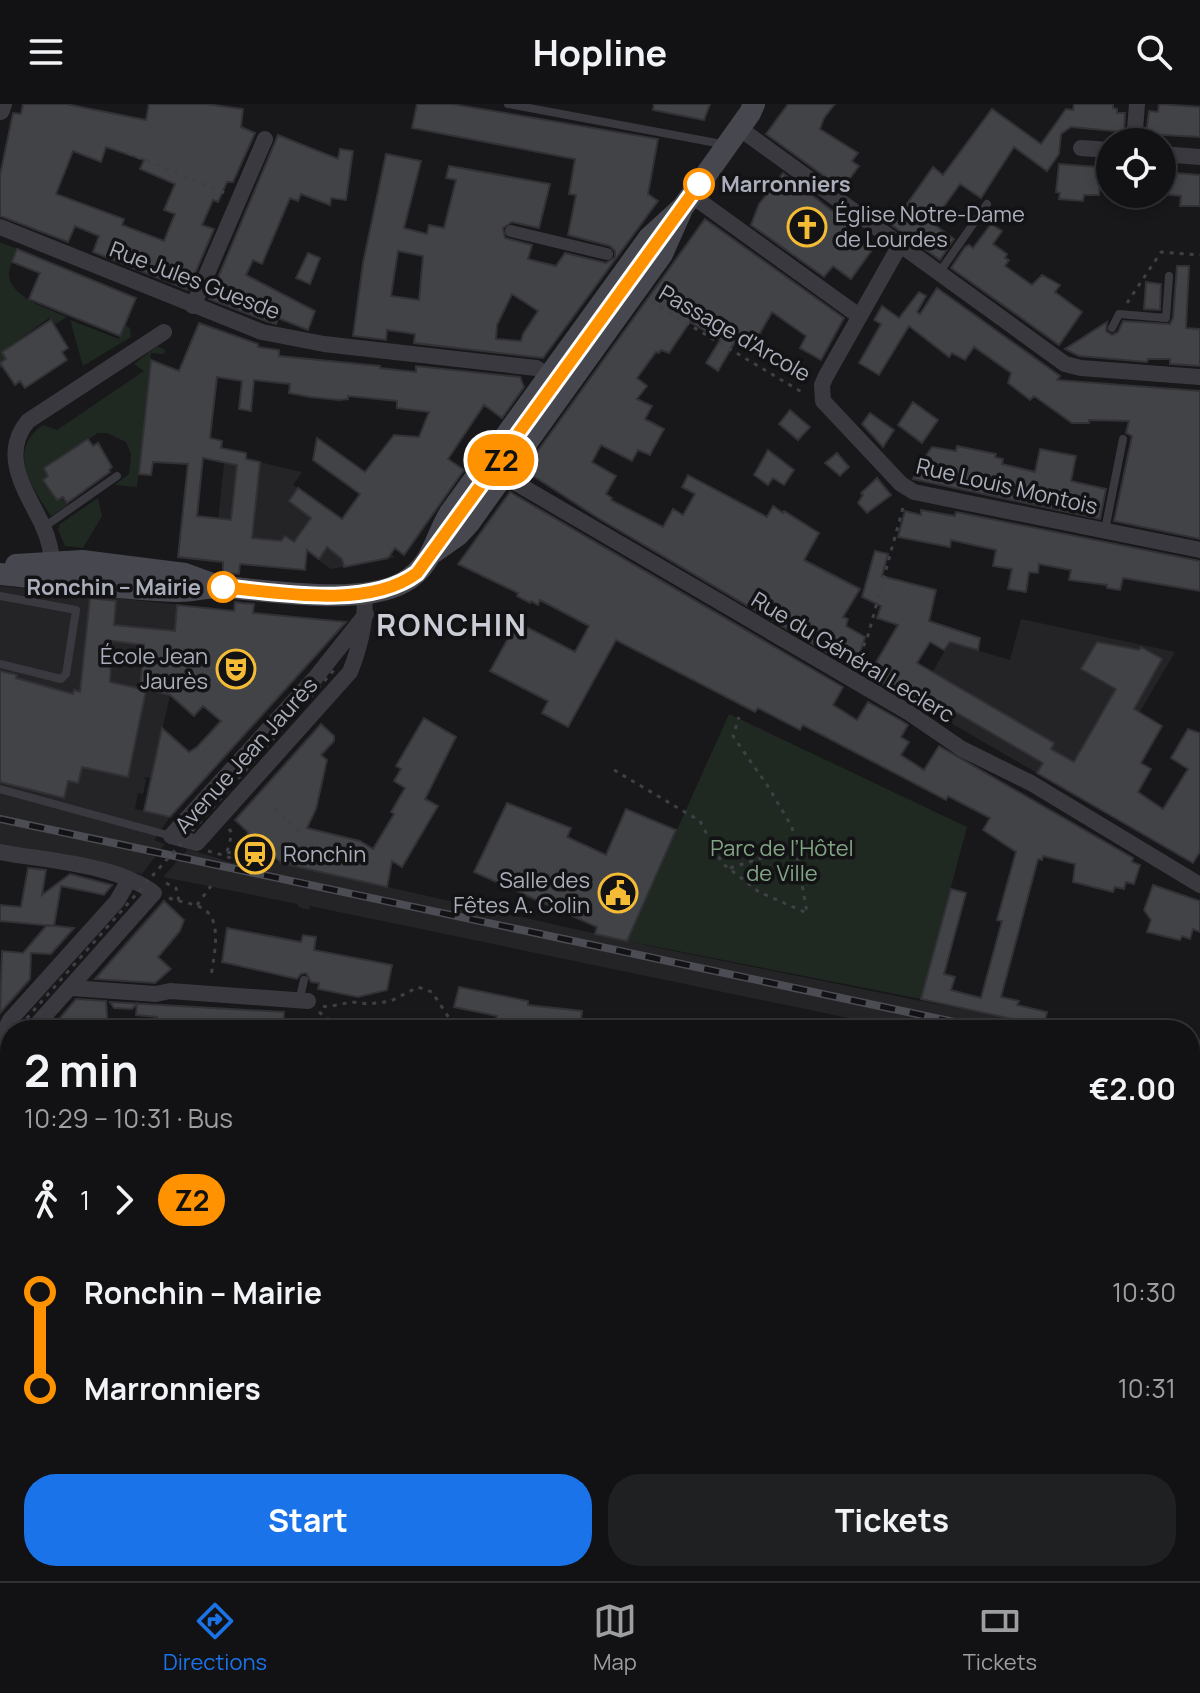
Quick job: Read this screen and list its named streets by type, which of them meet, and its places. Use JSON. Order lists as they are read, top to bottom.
{
  "streets": {
    "street": [
      "Rue Jules Guesde",
      "Rue Louis Montois",
      "Rue du Général Leclerc",
      "Avenue Jean Jaurès"
    ],
    "path": ["Passage d'Arcole"]
  },
  "crossings": [
    ["Passage d'Arcole", "Rue Louis Montois"]
  ],
  "districts": ["RONCHIN"],
  "parks": ["Parc de l’Hôtel de Ville"],
  "places": {
    "other": ["Marronniers", "Ronchin – Mairie"],
    "church": ["Église Notre-Dame de Lourdes"],
    "theatre": ["École Jean Jaurès"],
    "station": ["Ronchin"],
    "public building": ["Salle des Fêtes A. Colin"]
  },
  "lines": ["bus line Z2"],
  "page": {
    "header": "Hopline",
    "on_map": "Z2",
    "heading": ["2 min", "10:29 – 10:31 · Bus", "€2.00"],
    "legs": ["1", "Z2"],
    "list": [
      {
        "name": "Ronchin – Mairie",
        "value": "10:30"
      },
      {
        "name": "Marronniers",
        "value": "10:31"
      }
    ],
    "buttons": ["Start", "Tickets"],
    "tabs": ["Directions", "Map", "Tickets"]
  }
}
